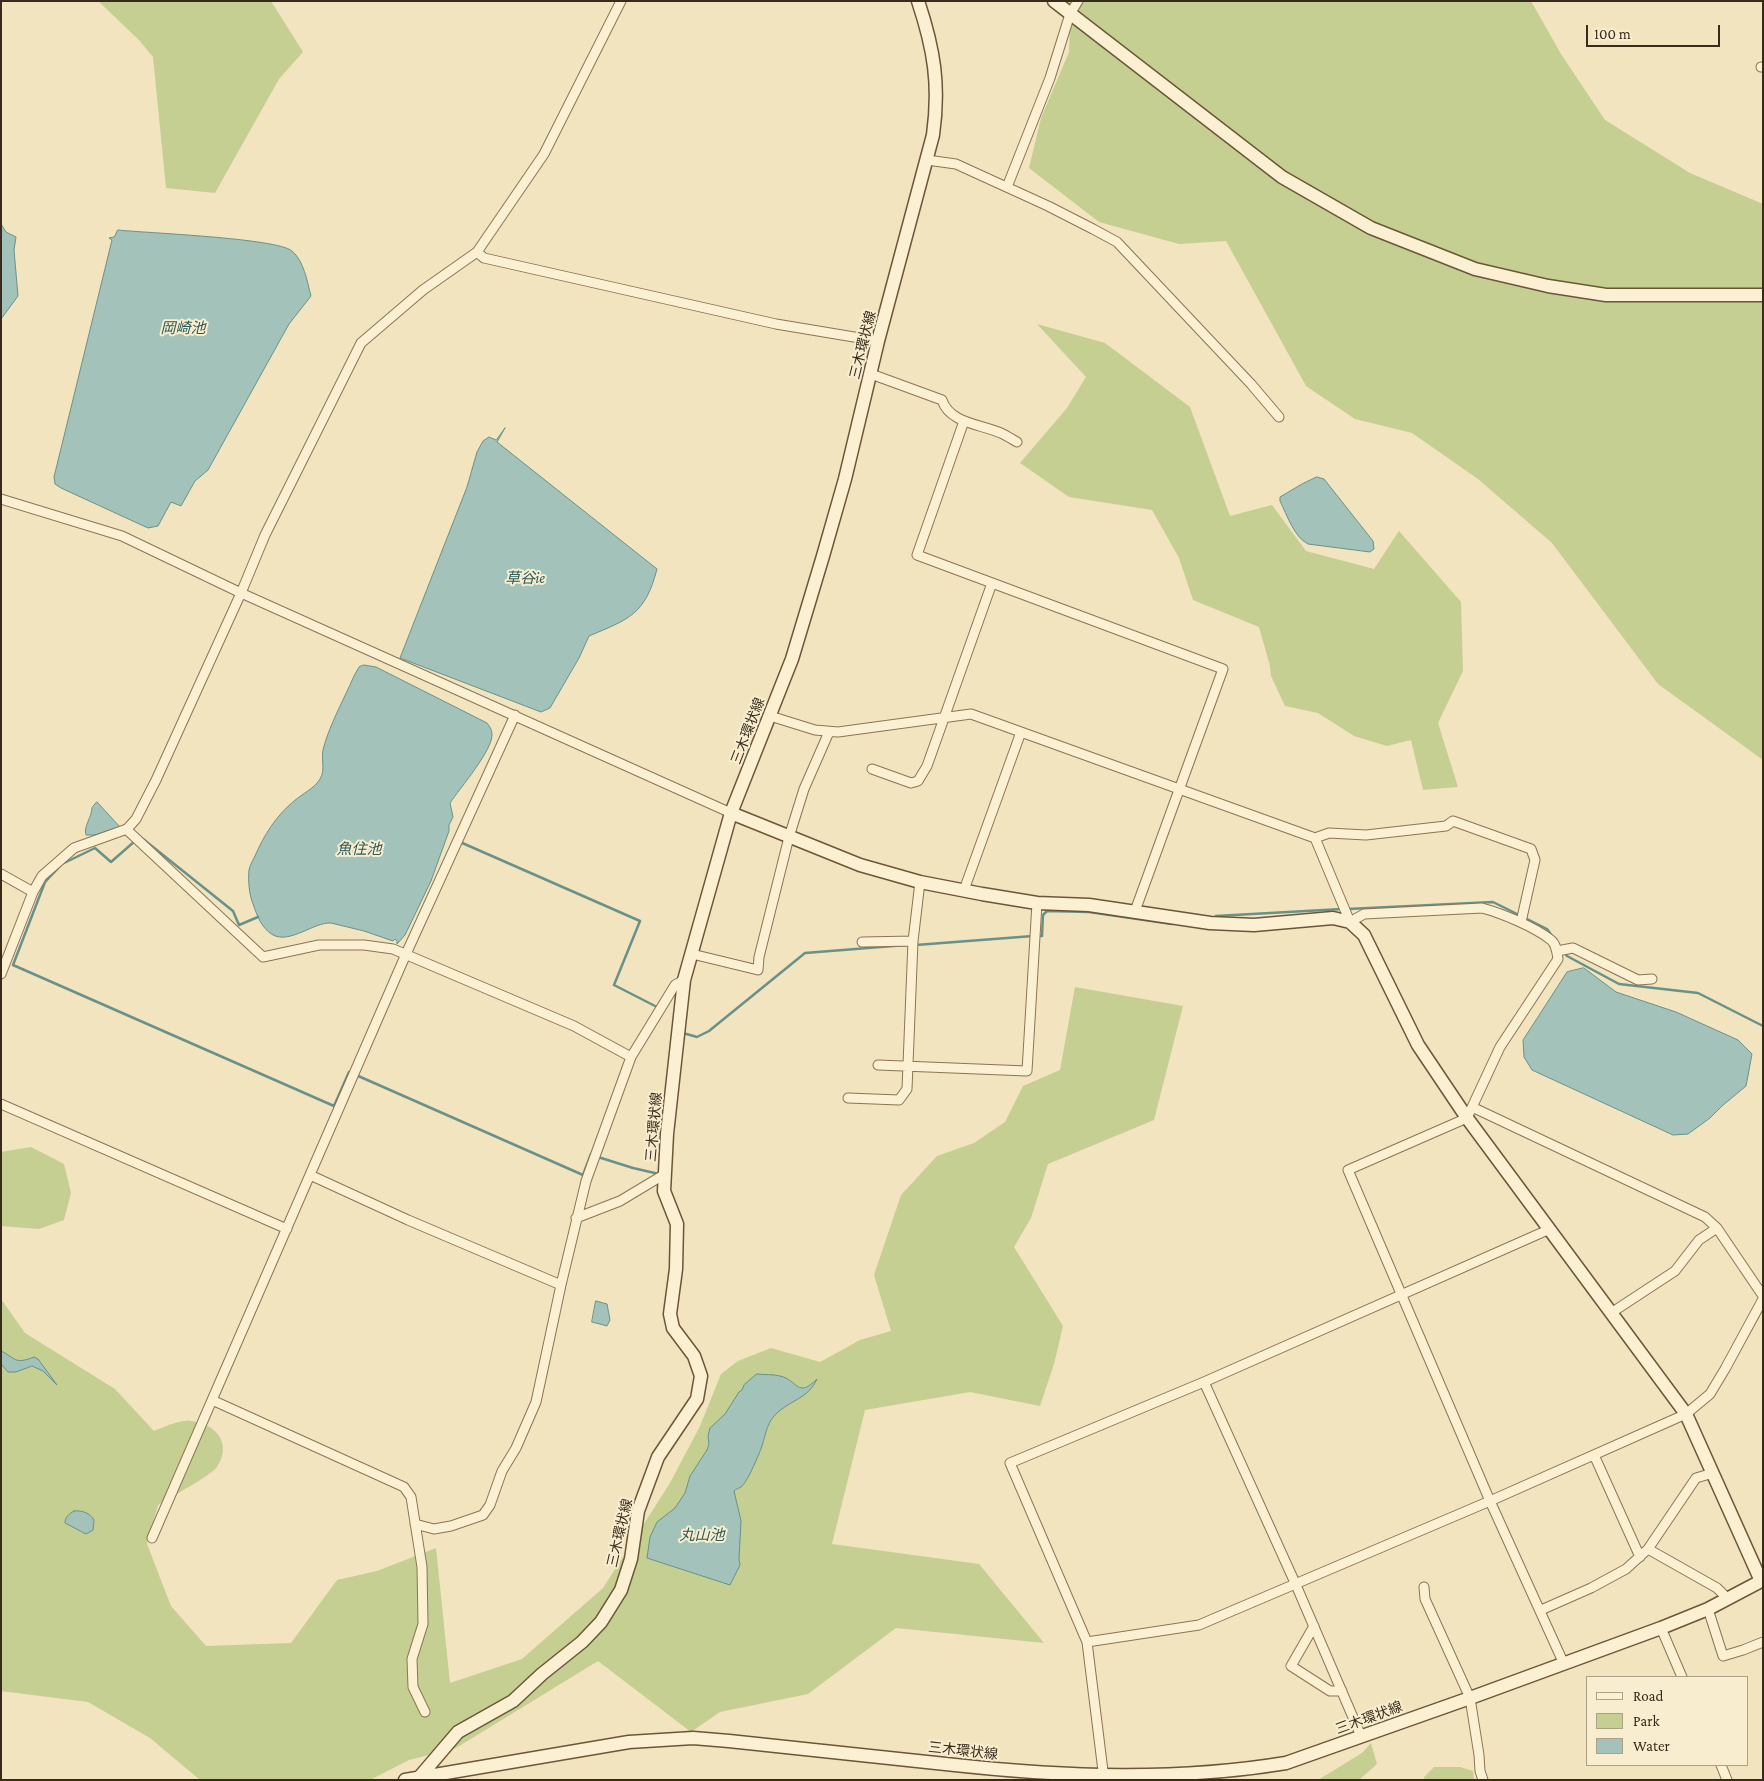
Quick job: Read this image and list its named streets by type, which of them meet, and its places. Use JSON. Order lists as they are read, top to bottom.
{
  "streets": {
    "main road": ["三木環状線"]
  },
  "water": [
    "岡崎池",
    "草谷ie",
    "魚住池",
    "丸山池"
  ],
  "legend": ["Road", "Park", "Water"],
  "scale_bar": "100 m"
}
